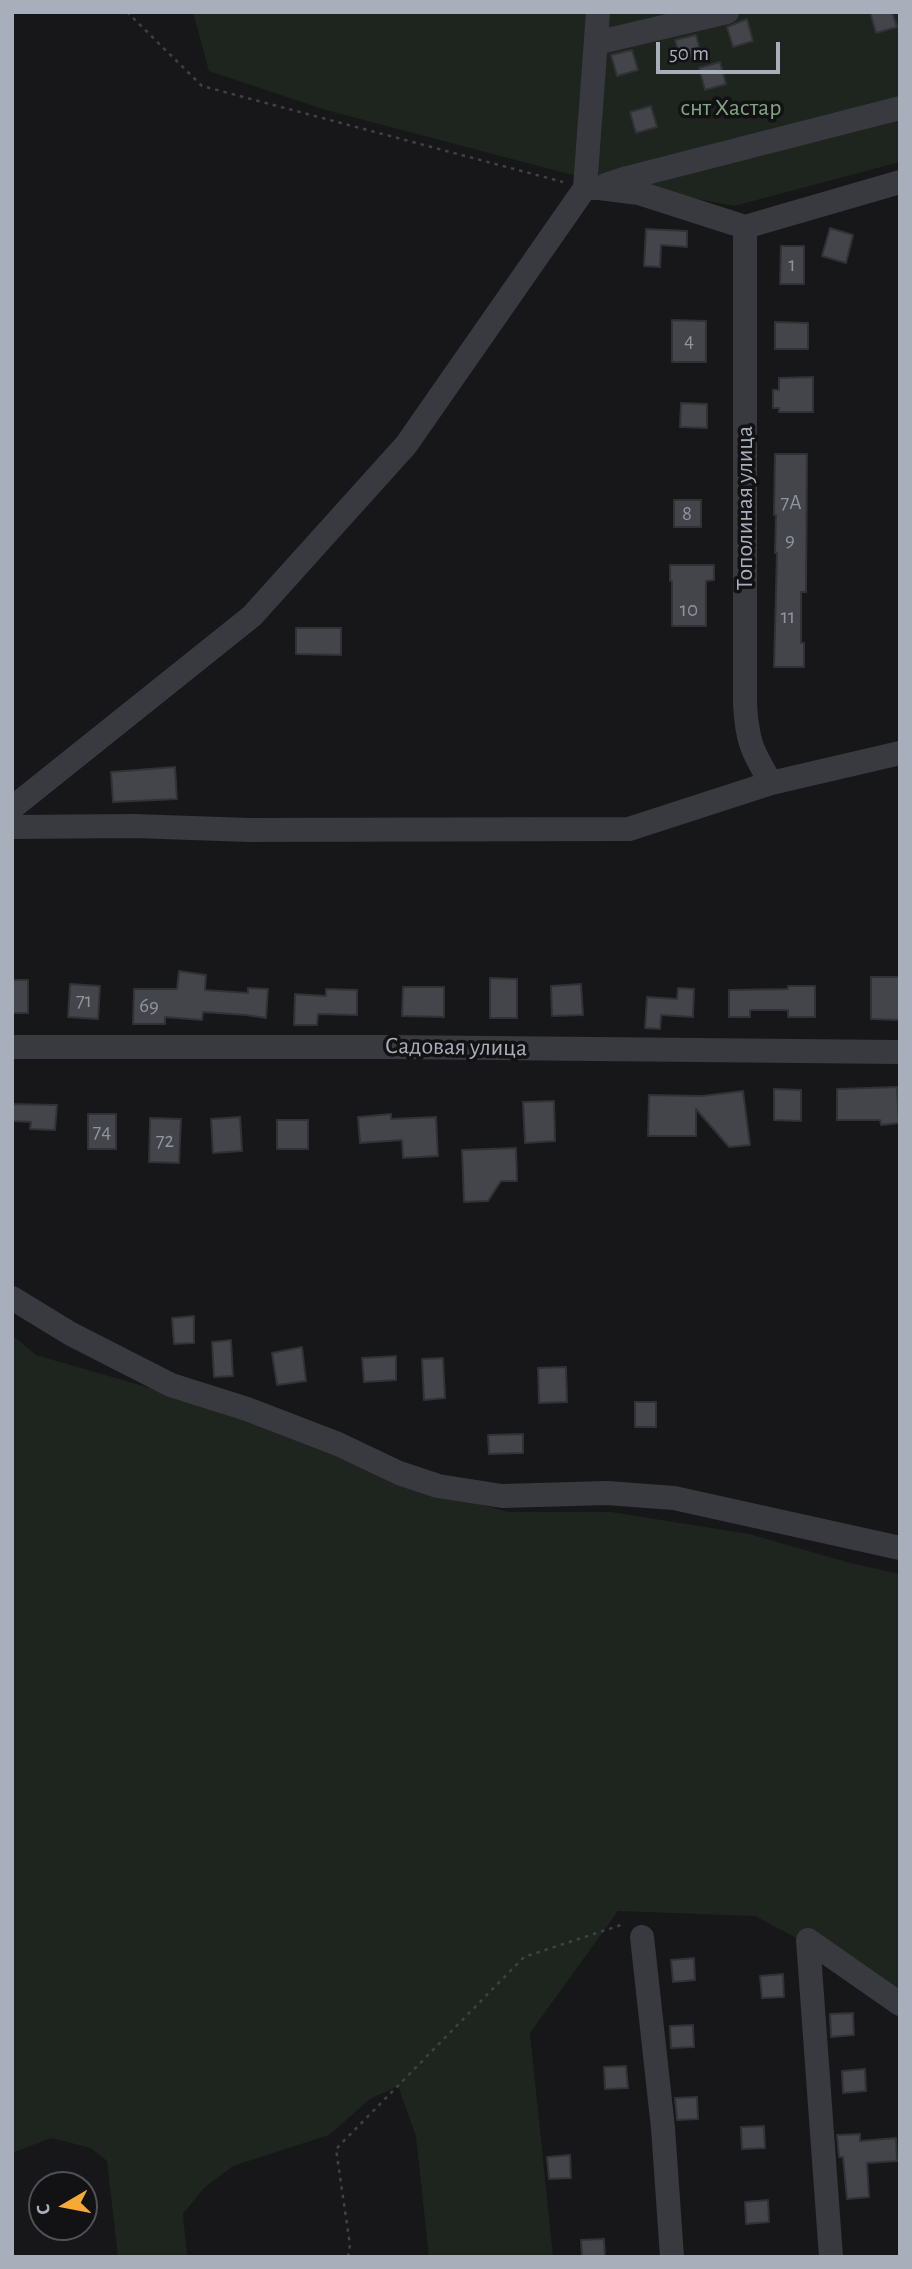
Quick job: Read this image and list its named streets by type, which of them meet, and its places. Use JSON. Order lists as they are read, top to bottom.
{
  "streets": {
    "street": ["Тополиная улица", "Садовая улица"]
  },
  "parks": ["снт Хастар"],
  "house_numbers": [
    "1",
    "4",
    "7А",
    "8",
    "9",
    "10",
    "11",
    "71",
    "69",
    "74",
    "72"
  ],
  "scale_bar": "50 m",
  "north": "left"
}
